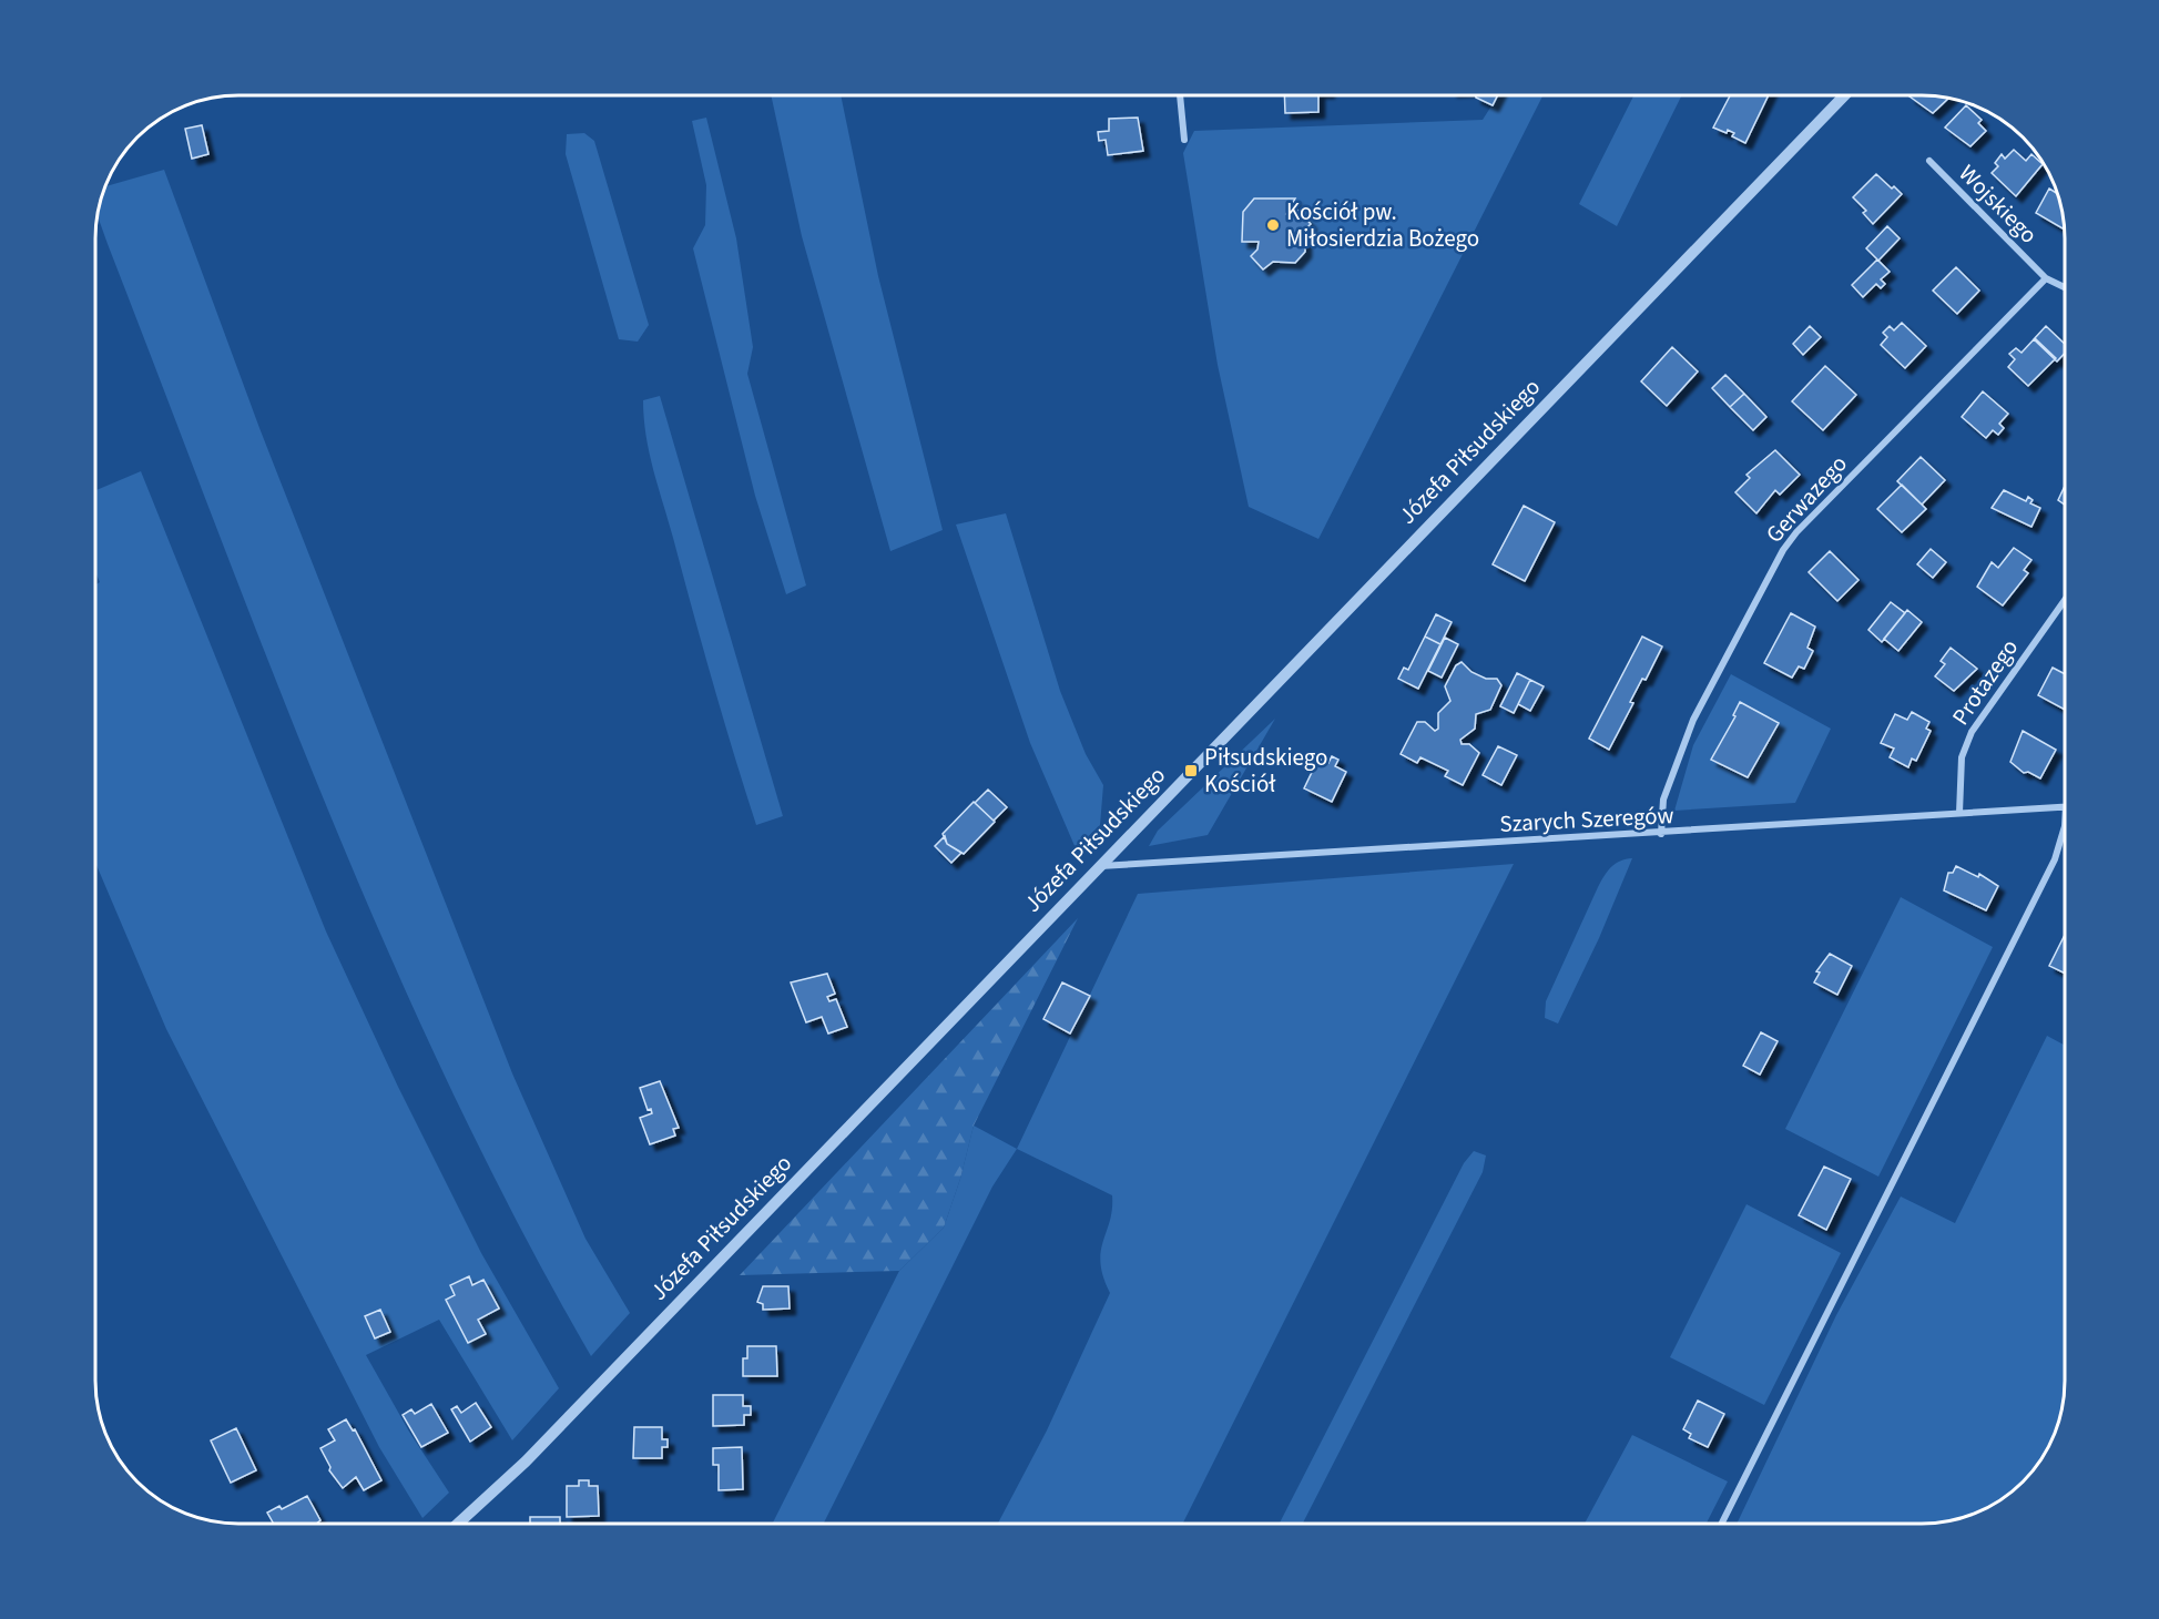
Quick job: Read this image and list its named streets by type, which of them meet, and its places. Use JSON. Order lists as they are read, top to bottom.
{
  "streets": {
    "street": [
      "Wojskiego",
      "Józefa Piłsudskiego",
      "Gerwazego",
      "Protazego",
      "Szarych Szeregów"
    ]
  },
  "crossings": [
    ["Wojskiego", "Gerwazego"],
    ["Józefa Piłsudskiego", "Szarych Szeregów"],
    ["Gerwazego", "Szarych Szeregów"],
    ["Protazego", "Szarych Szeregów"]
  ],
  "places": {
    "other": ["Kościół pw. Miłosierdzia Bożego"],
    "transit": ["Piłsudskiego Kościół"]
  }
}
